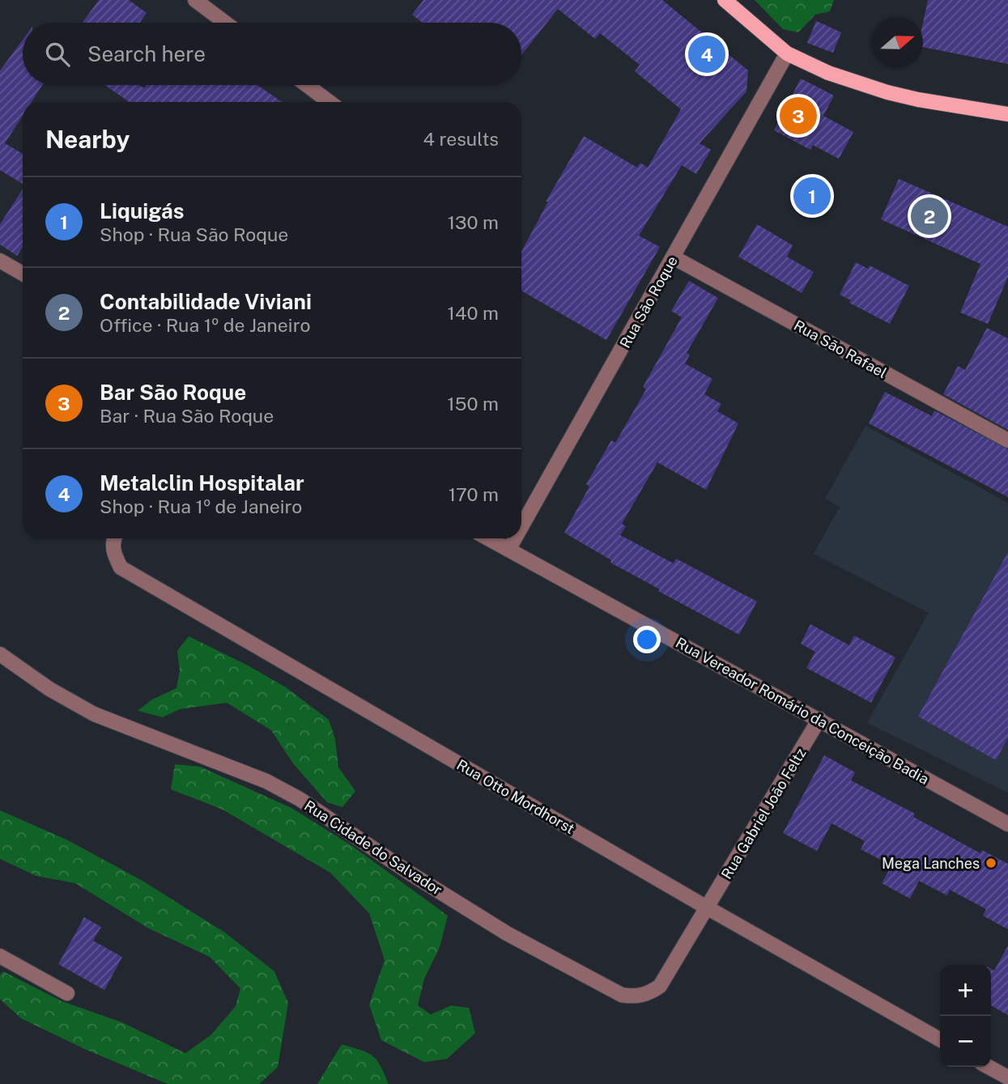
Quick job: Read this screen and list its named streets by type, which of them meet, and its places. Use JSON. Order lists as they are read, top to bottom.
{
  "streets": {
    "street": [
      "Rua São Roque",
      "Rua São Rafael",
      "Rua Vereador Romário da Conceição Badia",
      "Rua Otto Mordhorst",
      "Rua Gabriel João Feltz",
      "Rua Cidade do Salvador"
    ]
  },
  "crossings": [
    ["Rua São Roque", "Rua São Rafael"],
    ["Rua São Roque", "Rua Vereador Romário da Conceição Badia"],
    ["Rua Vereador Romário da Conceição Badia", "Rua Gabriel João Feltz"],
    ["Rua Otto Mordhorst", "Rua Gabriel João Feltz"],
    ["Rua Otto Mordhorst", "Rua Cidade do Salvador"],
    ["Rua Gabriel João Feltz", "Rua Cidade do Salvador"]
  ],
  "places": ["Mega Lanches"],
  "north": "right",
  "page": {
    "search": "Search here",
    "pins": [
      "4",
      "3",
      "1",
      "2"
    ],
    "heading": ["Nearby", "4 results"],
    "list": [
      {
        "mark": "1",
        "name": "Liquigás",
        "note": "Shop · Rua São Roque",
        "value": "130 m"
      },
      {
        "mark": "2",
        "name": "Contabilidade Viviani",
        "note": "Office · Rua 1º de Janeiro",
        "value": "140 m"
      },
      {
        "mark": "3",
        "name": "Bar São Roque",
        "note": "Bar · Rua São Roque",
        "value": "150 m"
      },
      {
        "mark": "4",
        "name": "Metalclin Hospitalar",
        "note": "Shop · Rua 1º de Janeiro",
        "value": "170 m"
      }
    ],
    "map_buttons": ["+", "−"]
  }
}
